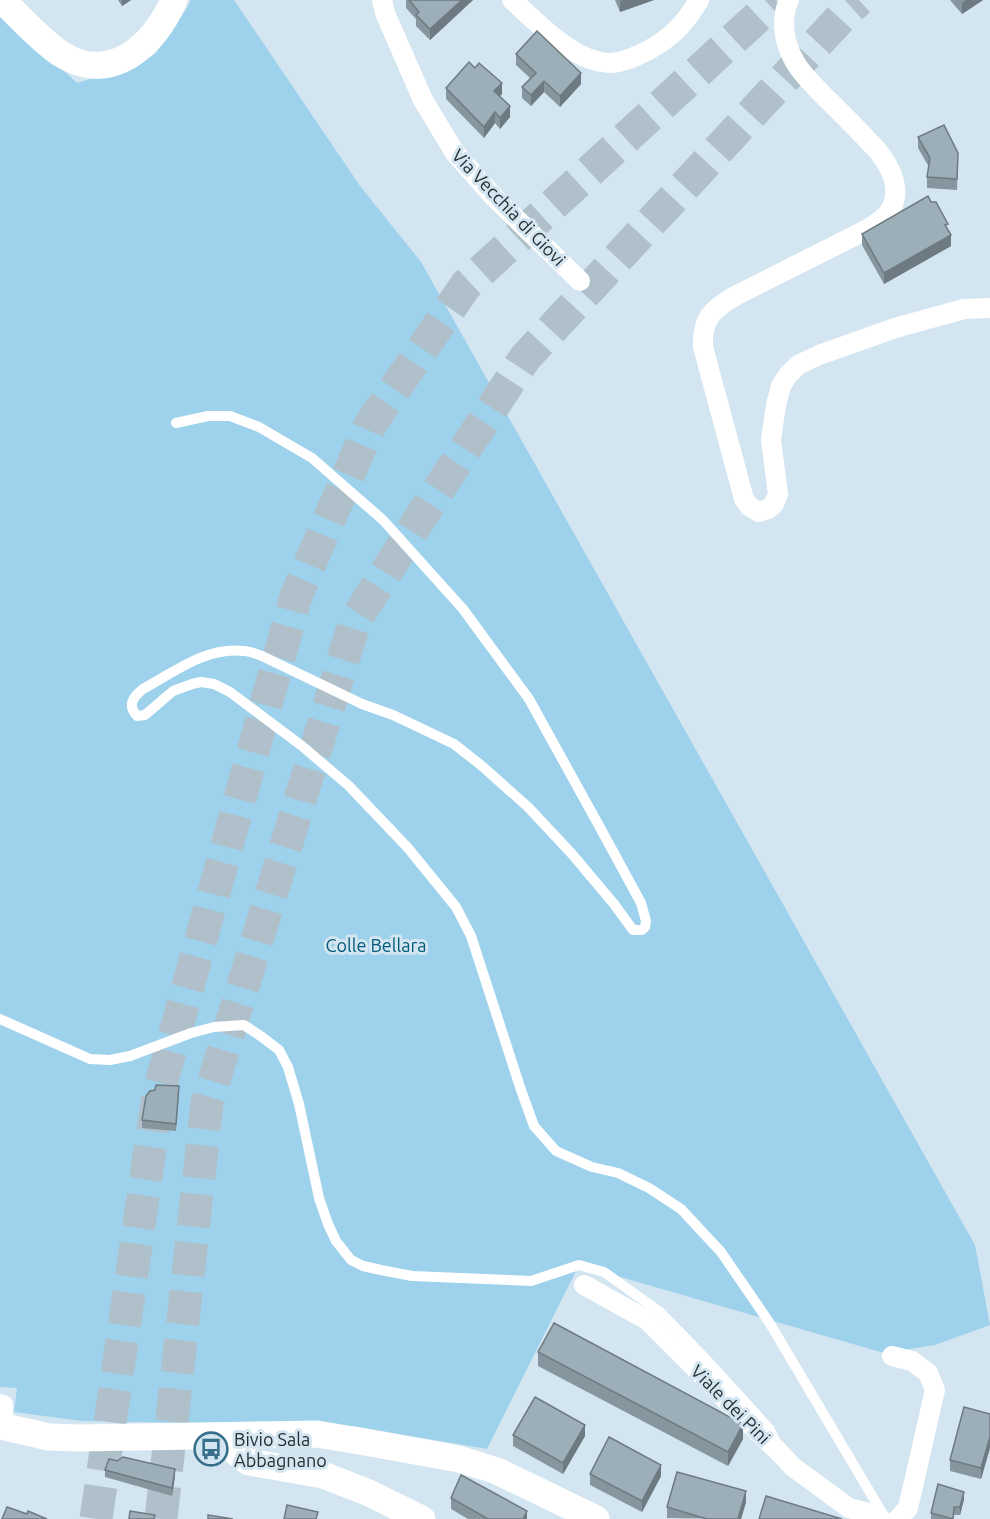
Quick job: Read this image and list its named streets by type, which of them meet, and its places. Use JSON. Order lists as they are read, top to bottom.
{
  "streets": {
    "street": ["Via Vecchia di Giovi", "Viale dei Pini"]
  },
  "parks": ["Colle Bellara"],
  "places": {
    "bus stop": ["Bivio Sala Abbagnano"]
  }
}
